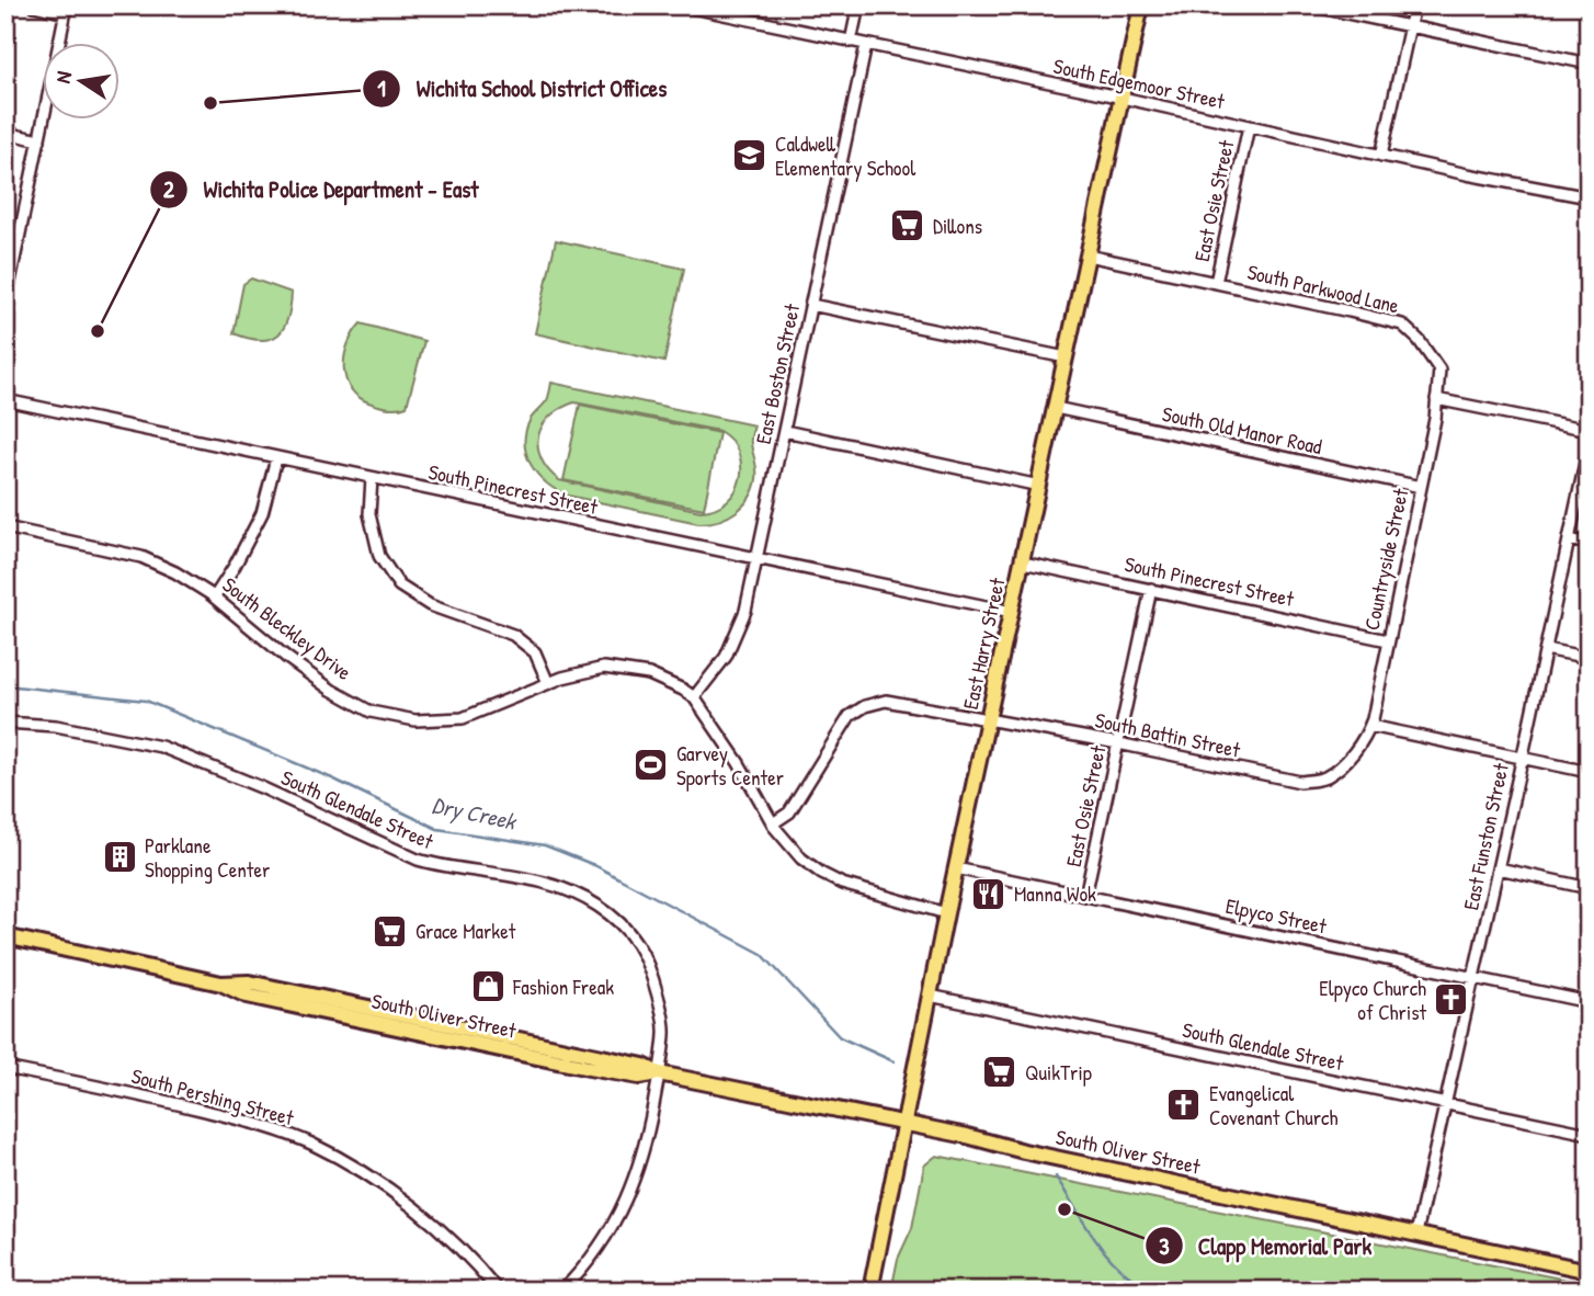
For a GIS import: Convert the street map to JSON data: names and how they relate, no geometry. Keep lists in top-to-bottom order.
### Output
{
  "streets": {
    "main road": ["East Harry Street", "South Oliver Street"],
    "street": [
      "South Edgemoor Street",
      "East Osie Street",
      "South Parkwood Lane",
      "East Boston Street",
      "South Old Manor Road",
      "South Pinecrest Street",
      "Countryside Street",
      "South Bleckley Drive",
      "South Battin Street",
      "South Glendale Street",
      "East Funston Street",
      "Elpyco Street",
      "South Pershing Street"
    ]
  },
  "crossings": [
    ["South Edgemoor Street", "East Osie Street"],
    ["South Edgemoor Street", "East Boston Street"],
    ["South Edgemoor Street", "East Harry Street"],
    ["East Osie Street", "South Parkwood Lane"],
    ["East Osie Street", "South Pinecrest Street"],
    ["East Osie Street", "South Battin Street"],
    ["East Osie Street", "Elpyco Street"],
    ["South Parkwood Lane", "Countryside Street"],
    ["South Parkwood Lane", "East Harry Street"],
    ["East Boston Street", "South Pinecrest Street"],
    ["East Boston Street", "South Bleckley Drive"],
    ["South Old Manor Road", "Countryside Street"],
    ["South Old Manor Road", "East Harry Street"],
    ["South Pinecrest Street", "Countryside Street"],
    ["South Pinecrest Street", "East Harry Street"],
    ["Countryside Street", "South Battin Street"],
    ["South Bleckley Drive", "East Harry Street"],
    ["South Bleckley Drive", "South Battin Street"],
    ["East Harry Street", "South Battin Street"],
    ["East Harry Street", "South Glendale Street"],
    ["East Harry Street", "Elpyco Street"],
    ["East Harry Street", "South Oliver Street"],
    ["South Glendale Street", "East Funston Street"],
    ["South Glendale Street", "South Oliver Street"],
    ["East Funston Street", "Elpyco Street"],
    ["East Funston Street", "South Oliver Street"]
  ],
  "water": ["Dry Creek"],
  "places": {
    "other": ["Wichita School District Offices", "Wichita Police Department - East", "Clapp Memorial Park"],
    "school or university": ["Caldwell Elementary School"],
    "supermarket": ["Dillons", "Grace Market", "QuikTrip"],
    "sports": ["Garvey Sports Center"],
    "building": ["Parklane Shopping Center"],
    "restaurant": ["Manna Wok"],
    "shop": ["Fashion Freak"],
    "church": ["Elpyco Church of Christ", "Evangelical Covenant Church"]
  },
  "north": "left"
}
